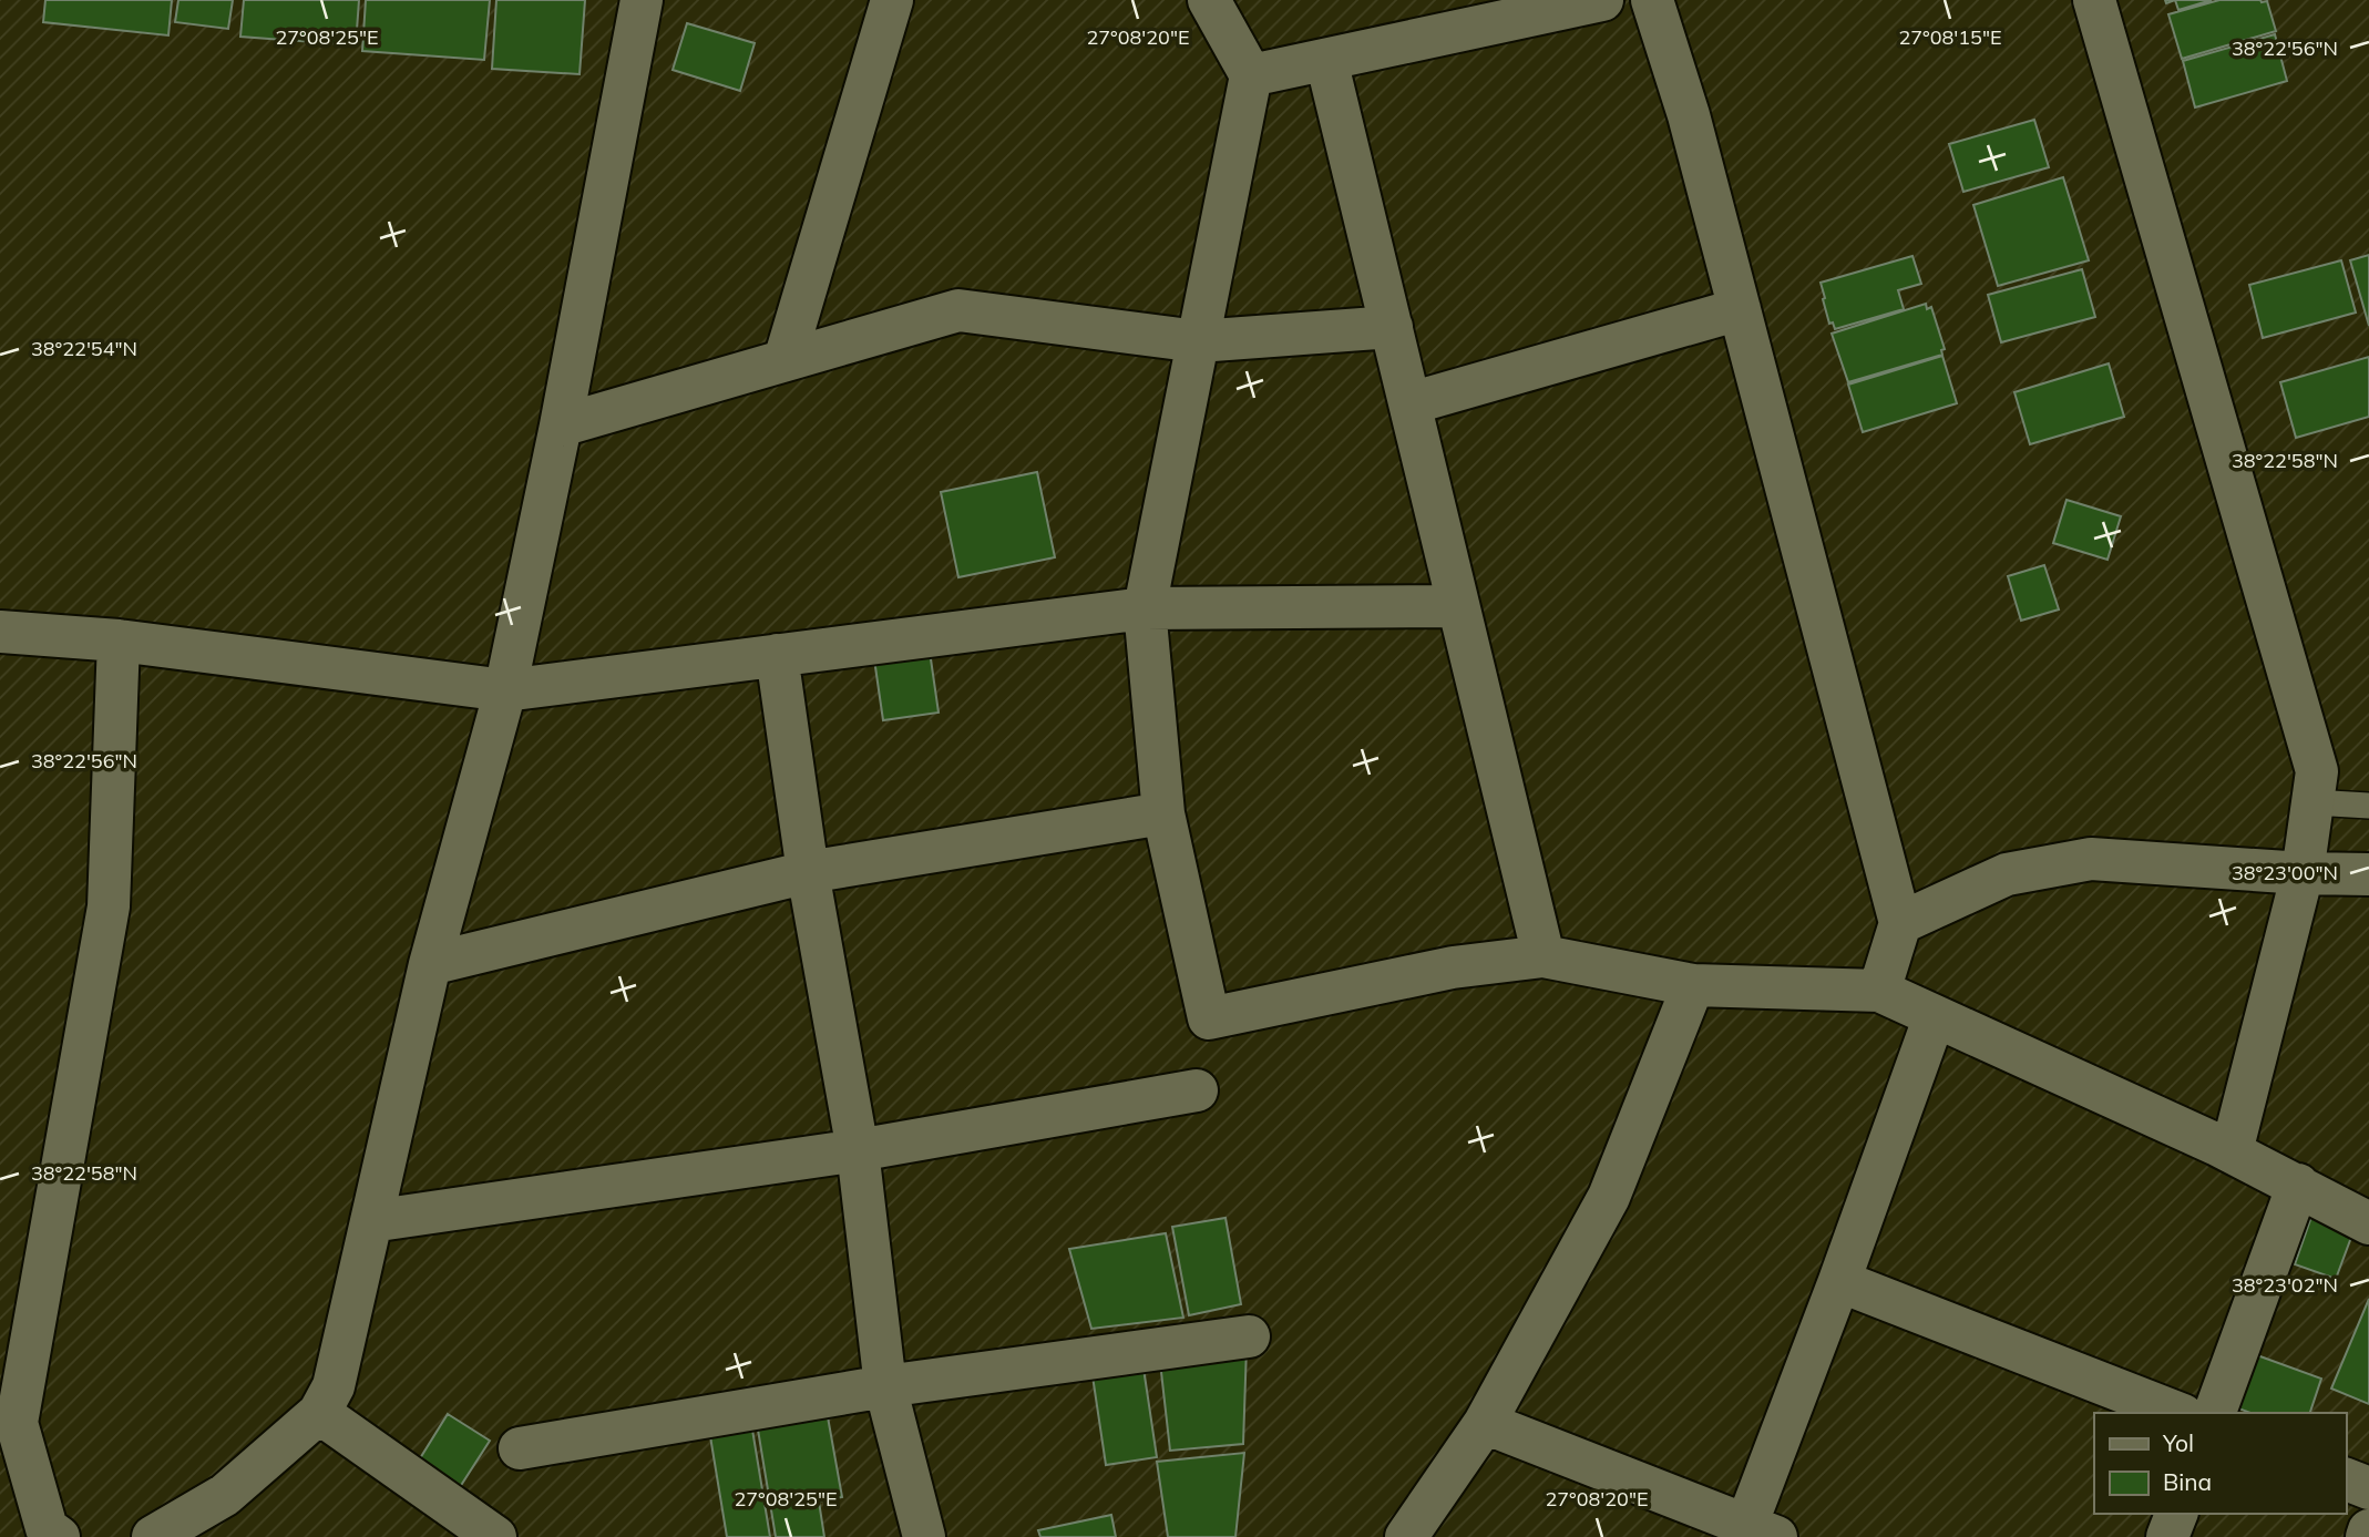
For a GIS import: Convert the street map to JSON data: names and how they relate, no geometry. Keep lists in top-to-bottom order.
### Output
{
  "legend": ["Yol", "Bina"],
  "coordinates": [
    "27°08'25\"E",
    "27°08'20\"E",
    "27°08'15\"E",
    "38°22'56\"N",
    "38°22'54\"N",
    "38°22'58\"N",
    "38°23'00\"N",
    "38°23'02\"N"
  ]
}
